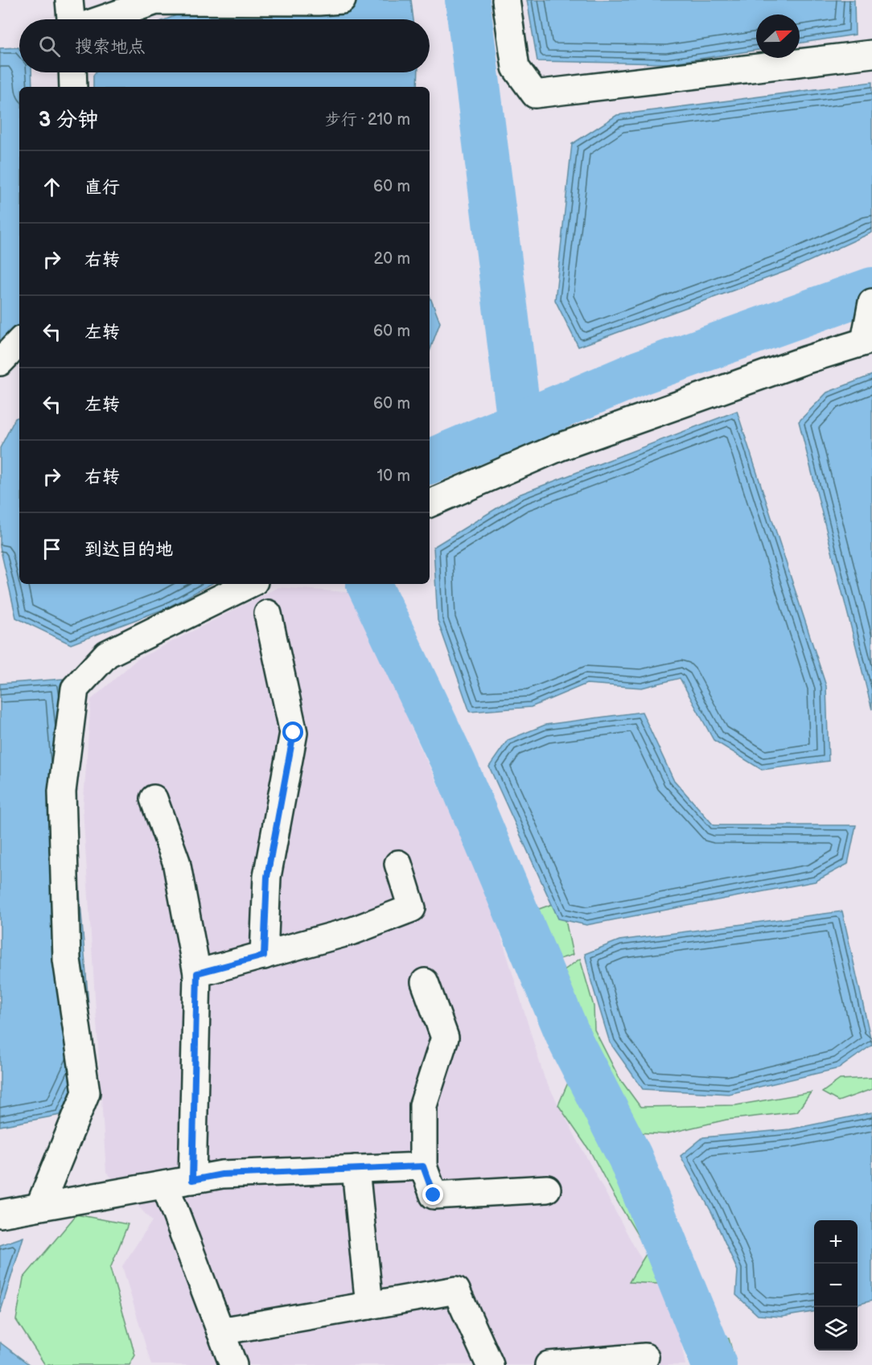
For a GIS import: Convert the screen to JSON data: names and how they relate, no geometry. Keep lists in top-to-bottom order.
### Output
{
  "north": "right",
  "page": {
    "search": "搜索地点",
    "heading": ["3 分钟", "步行 · 210 m"],
    "list": [
      ["直行", "60 m"],
      ["右转", "20 m"],
      ["左转", "60 m"],
      ["左转", "60 m"],
      ["右转", "10 m"],
      "到达目的地"
    ],
    "map_buttons": ["+", "−"]
  }
}
